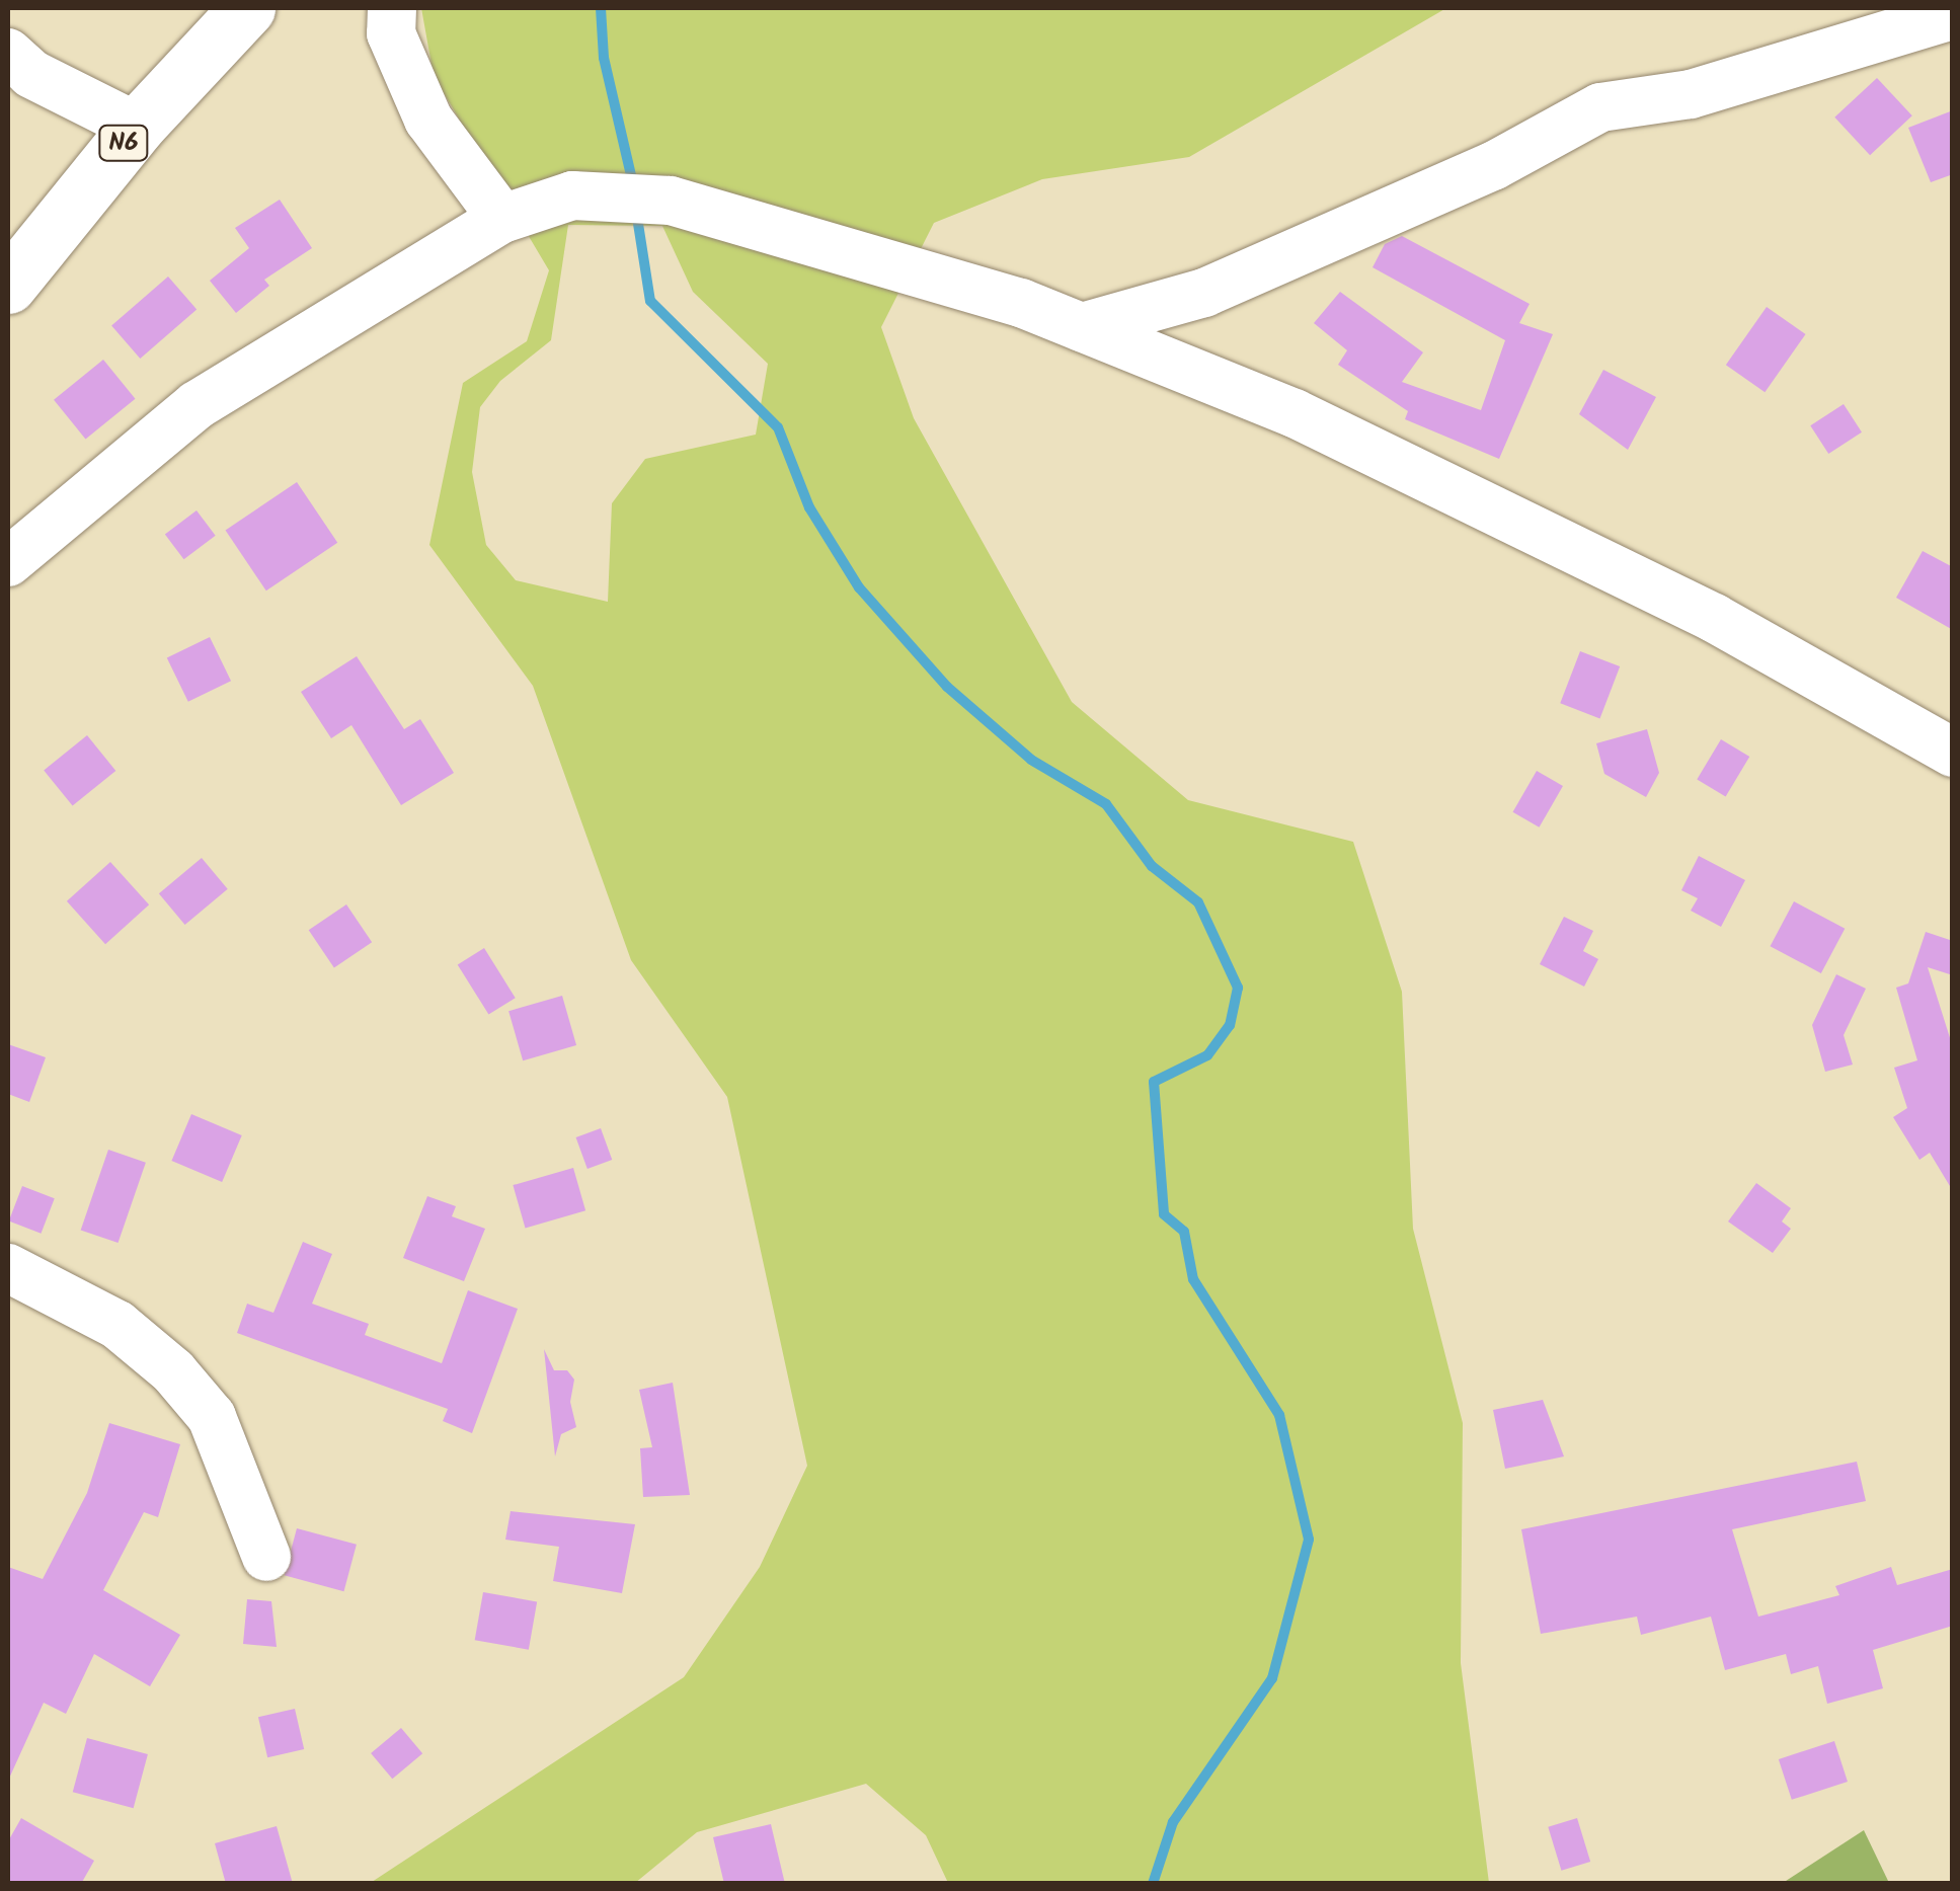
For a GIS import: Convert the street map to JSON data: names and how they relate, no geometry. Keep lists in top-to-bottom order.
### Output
{
  "streets": {
    "highway": ["N6"]
  }
}
